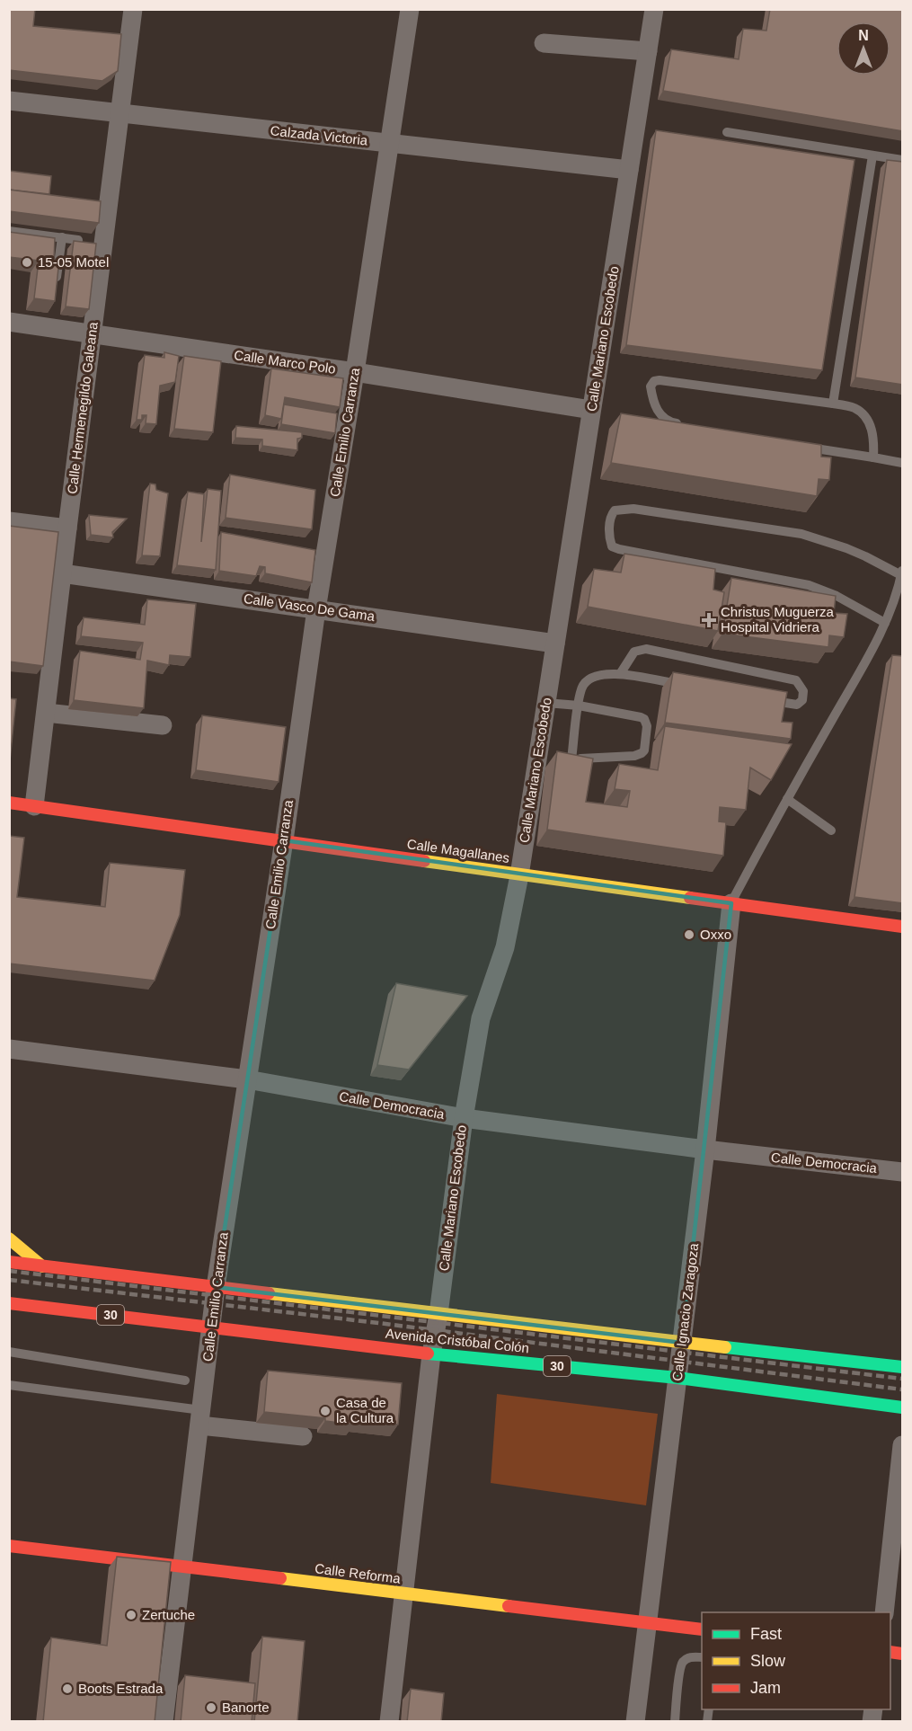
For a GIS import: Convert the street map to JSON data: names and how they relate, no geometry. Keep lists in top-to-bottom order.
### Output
{
  "streets": {
    "main road": [
      "Calle Magallanes",
      "30",
      "Avenida Cristóbal Colón",
      "Calle Reforma"
    ],
    "street": [
      "Calzada Victoria",
      "Calle Mariano Escobedo",
      "Calle Marco Polo",
      "Calle Hermenegildo Galeana",
      "Calle Emilio Carranza",
      "Calle Vasco De Gama",
      "Calle Democracia",
      "Calle Ignacio Zaragoza"
    ]
  },
  "crossings": [
    ["Calzada Victoria", "Calle Mariano Escobedo"],
    ["Calzada Victoria", "Calle Hermenegildo Galeana"],
    ["Calzada Victoria", "Calle Emilio Carranza"],
    ["Calle Mariano Escobedo", "Calle Marco Polo"],
    ["Calle Mariano Escobedo", "Calle Vasco De Gama"],
    ["Calle Mariano Escobedo", "Calle Magallanes"],
    ["Calle Mariano Escobedo", "Calle Democracia"],
    ["Calle Mariano Escobedo", "Avenida Cristóbal Colón"],
    ["Calle Mariano Escobedo", "Calle Reforma"],
    ["Calle Marco Polo", "Calle Hermenegildo Galeana"],
    ["Calle Marco Polo", "Calle Emilio Carranza"],
    ["Calle Hermenegildo Galeana", "Calle Vasco De Gama"],
    ["Calle Hermenegildo Galeana", "Calle Magallanes"],
    ["Calle Emilio Carranza", "Calle Vasco De Gama"],
    ["Calle Emilio Carranza", "Calle Magallanes"],
    ["Calle Emilio Carranza", "Calle Democracia"],
    ["Calle Emilio Carranza", "Avenida Cristóbal Colón"],
    ["Calle Emilio Carranza", "Calle Reforma"],
    ["Calle Magallanes", "Calle Ignacio Zaragoza"],
    ["Calle Democracia", "Calle Ignacio Zaragoza"],
    ["Calle Ignacio Zaragoza", "Avenida Cristóbal Colón"],
    ["Calle Ignacio Zaragoza", "Calle Reforma"]
  ],
  "places": {
    "other": [
      "15-05 Motel",
      "Oxxo",
      "Casa de la Cultura",
      "Zertuche",
      "Boots Estrada",
      "Banorte"
    ],
    "health": ["Christus Muguerza Hospital Vidriera"]
  },
  "legend": ["Fast", "Slow", "Jam"],
  "north": "top"
}
